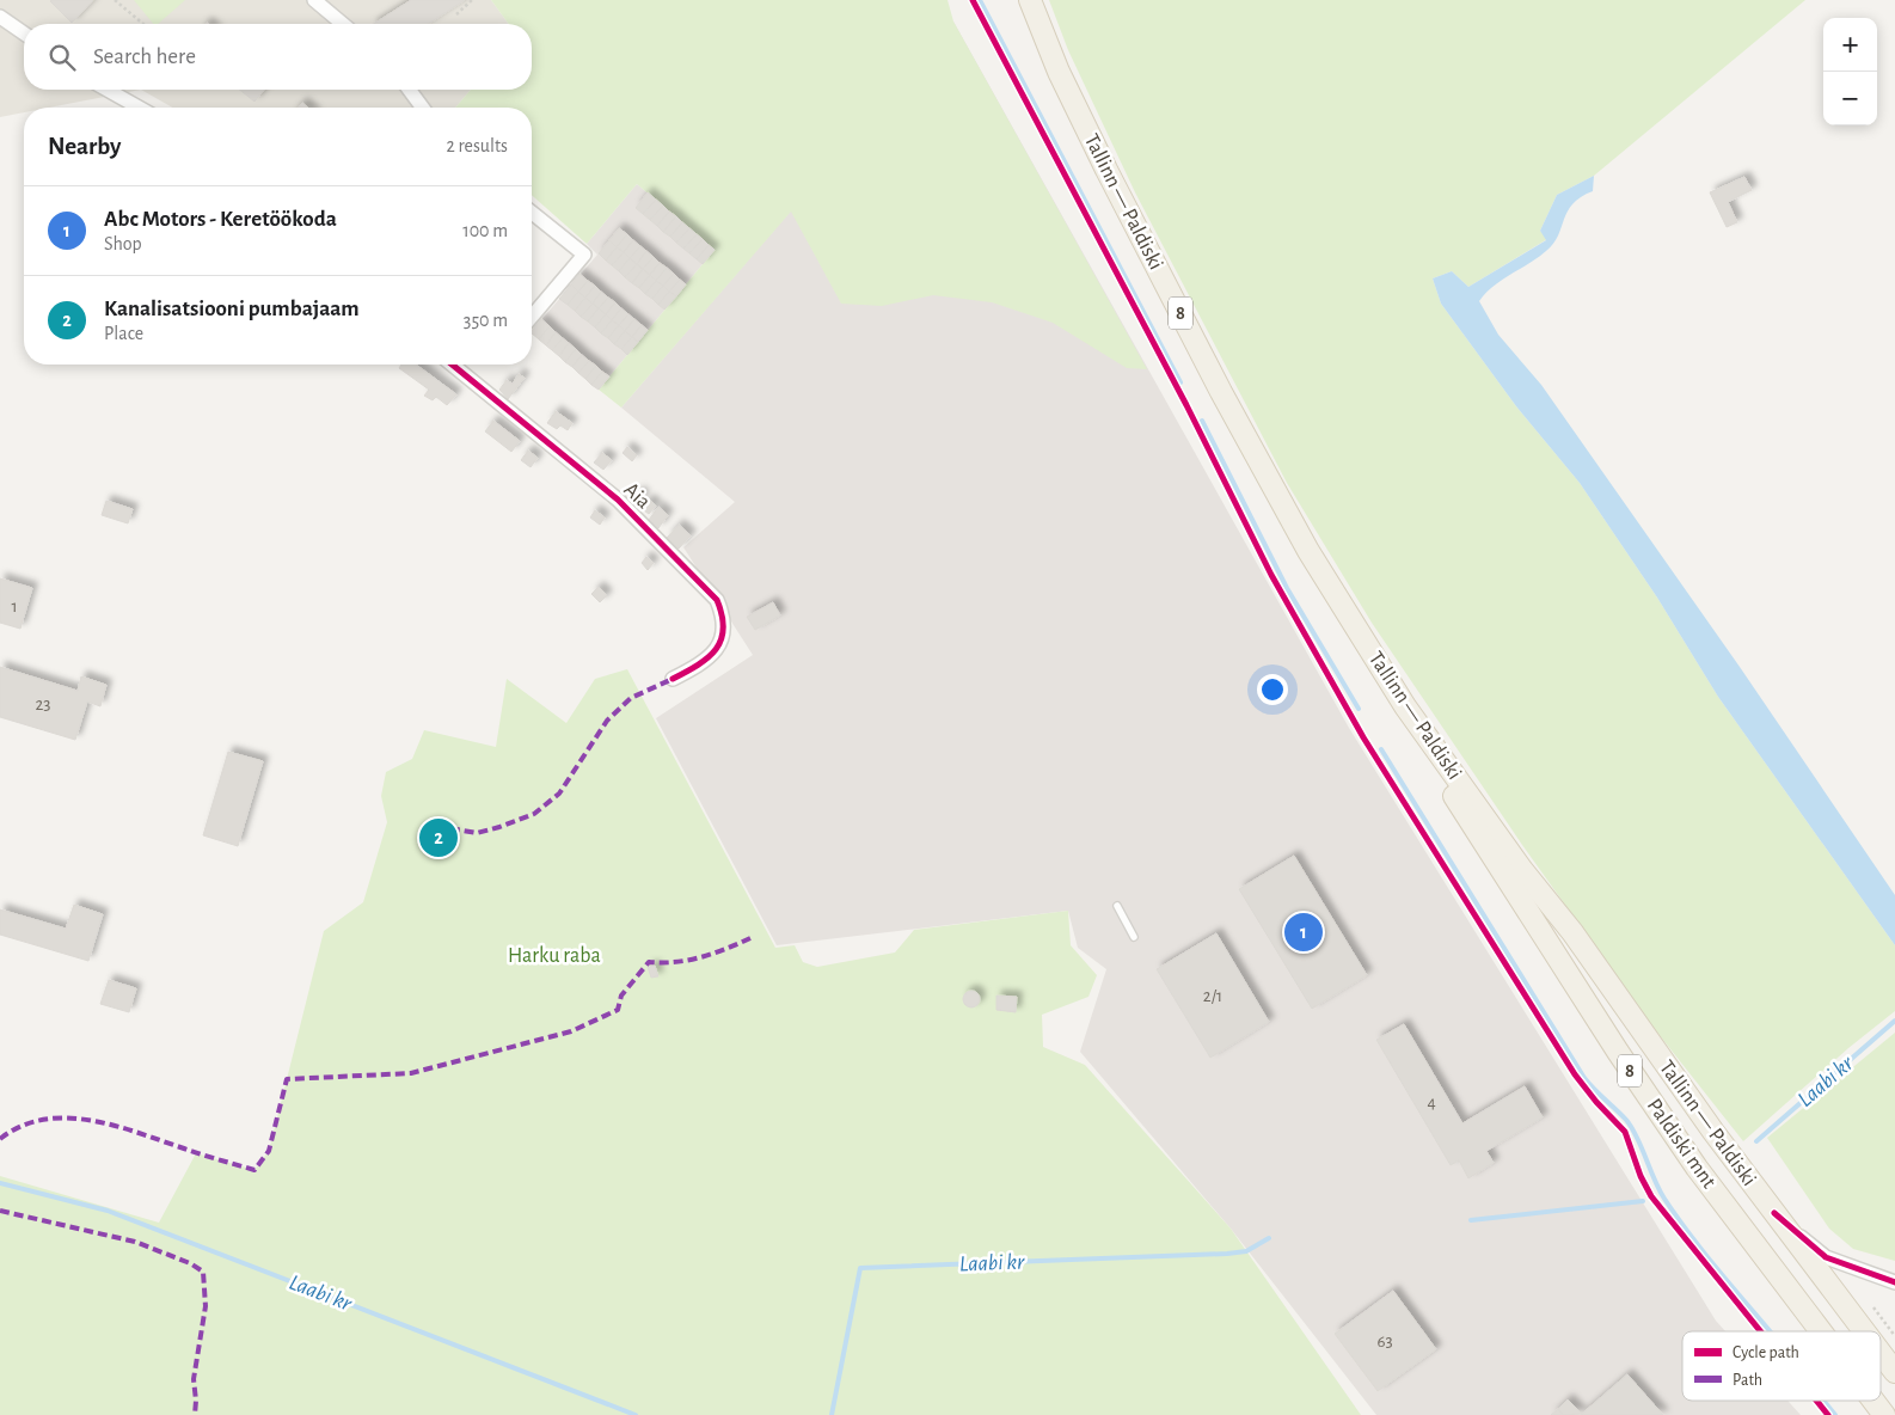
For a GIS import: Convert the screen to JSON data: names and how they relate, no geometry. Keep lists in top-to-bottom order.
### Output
{
  "streets": {
    "main road": ["Tallinn — Paldiski", "8", "Paldiski mnt"],
    "street": ["Aia"]
  },
  "crossings": [
    ["Tallinn — Paldiski", "Paldiski mnt"]
  ],
  "water": ["Laabi kr"],
  "parks": ["Harku raba"],
  "house_numbers": [
    "1",
    "23",
    "2/1",
    "4",
    "63"
  ],
  "legend": ["Cycle path", "Path"],
  "page": {
    "map_buttons": ["+", "−"],
    "search": "Search here",
    "heading": ["Nearby", "2 results"],
    "list": [
      {
        "mark": "1",
        "name": "Abc Motors - Keretöökoda",
        "note": "Shop",
        "value": "100 m"
      },
      {
        "mark": "2",
        "name": "Kanalisatsiooni pumbajaam",
        "note": "Place",
        "value": "350 m"
      }
    ],
    "pins": ["2", "1"]
  }
}
